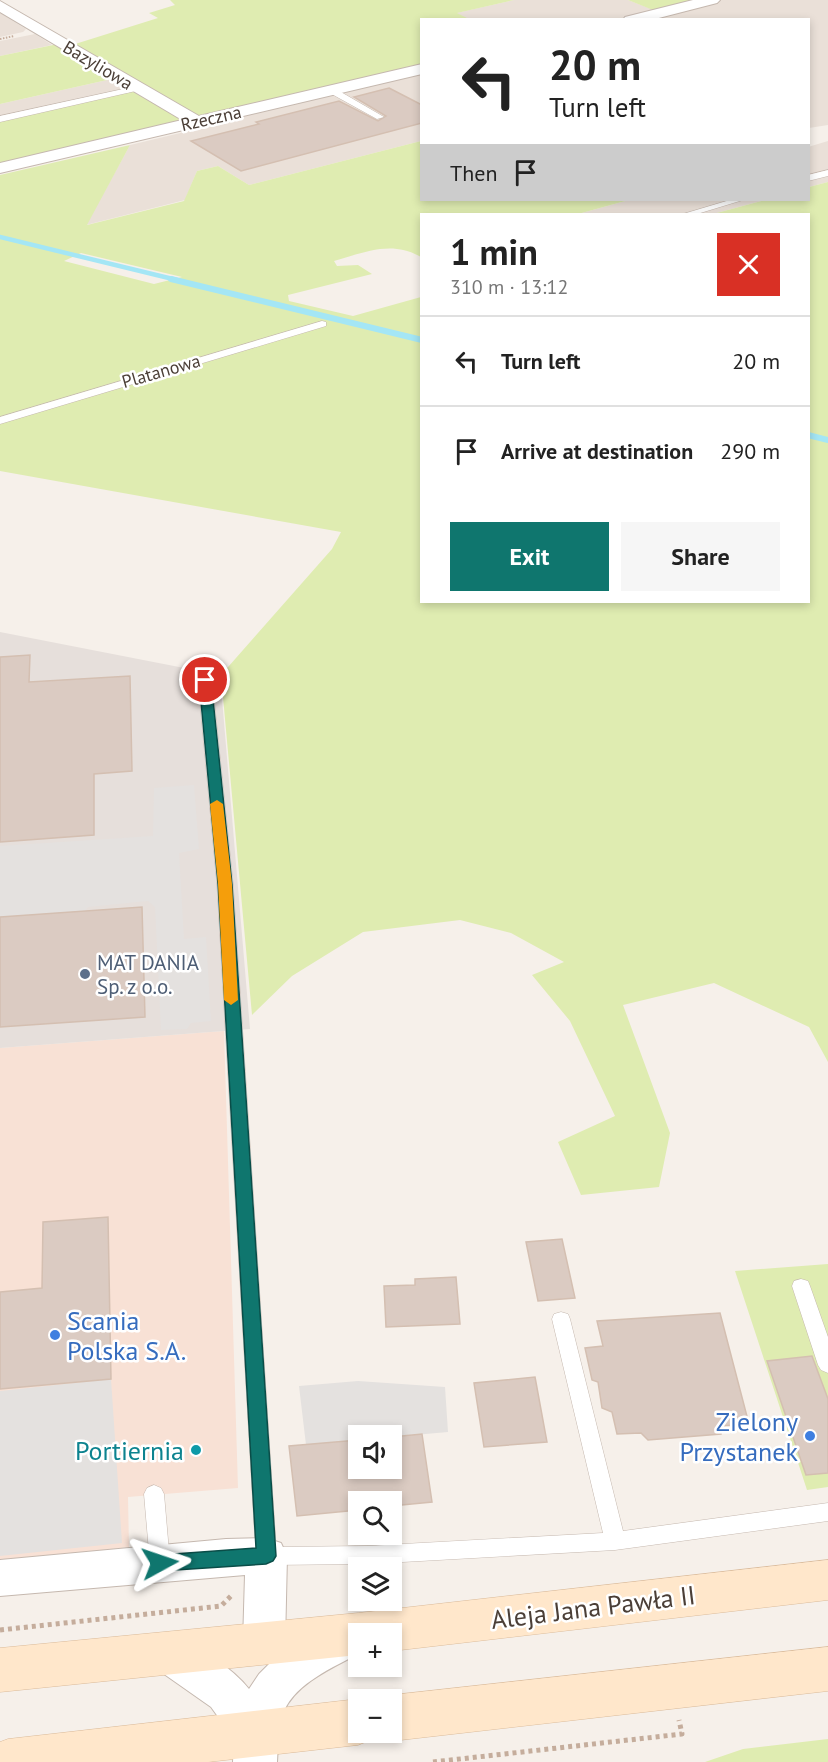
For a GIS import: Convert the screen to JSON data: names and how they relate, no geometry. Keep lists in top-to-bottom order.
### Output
{
  "streets": {
    "main road": ["Aleja Jana Pawła II"],
    "street": ["Bazyliowa", "Rzeczna"],
    "lane": ["Platanowa"]
  },
  "crossings": [
    ["Bazyliowa", "Rzeczna"]
  ],
  "places": [
    "MAT DANIA Sp. z o.o.",
    "Scania Polska S.A.",
    "Zielony Przystanek",
    "Portiernia"
  ],
  "page": {
    "turn": ["20 m", "Turn left"],
    "then": "Then",
    "heading": ["1 min", "310 m · 13:12"],
    "list": [
      {
        "name": "Turn left",
        "value": "20 m"
      },
      {
        "name": "Arrive at destination",
        "value": "290 m"
      }
    ],
    "buttons": ["Exit", "Share"],
    "map_buttons": ["+", "−"]
  }
}
